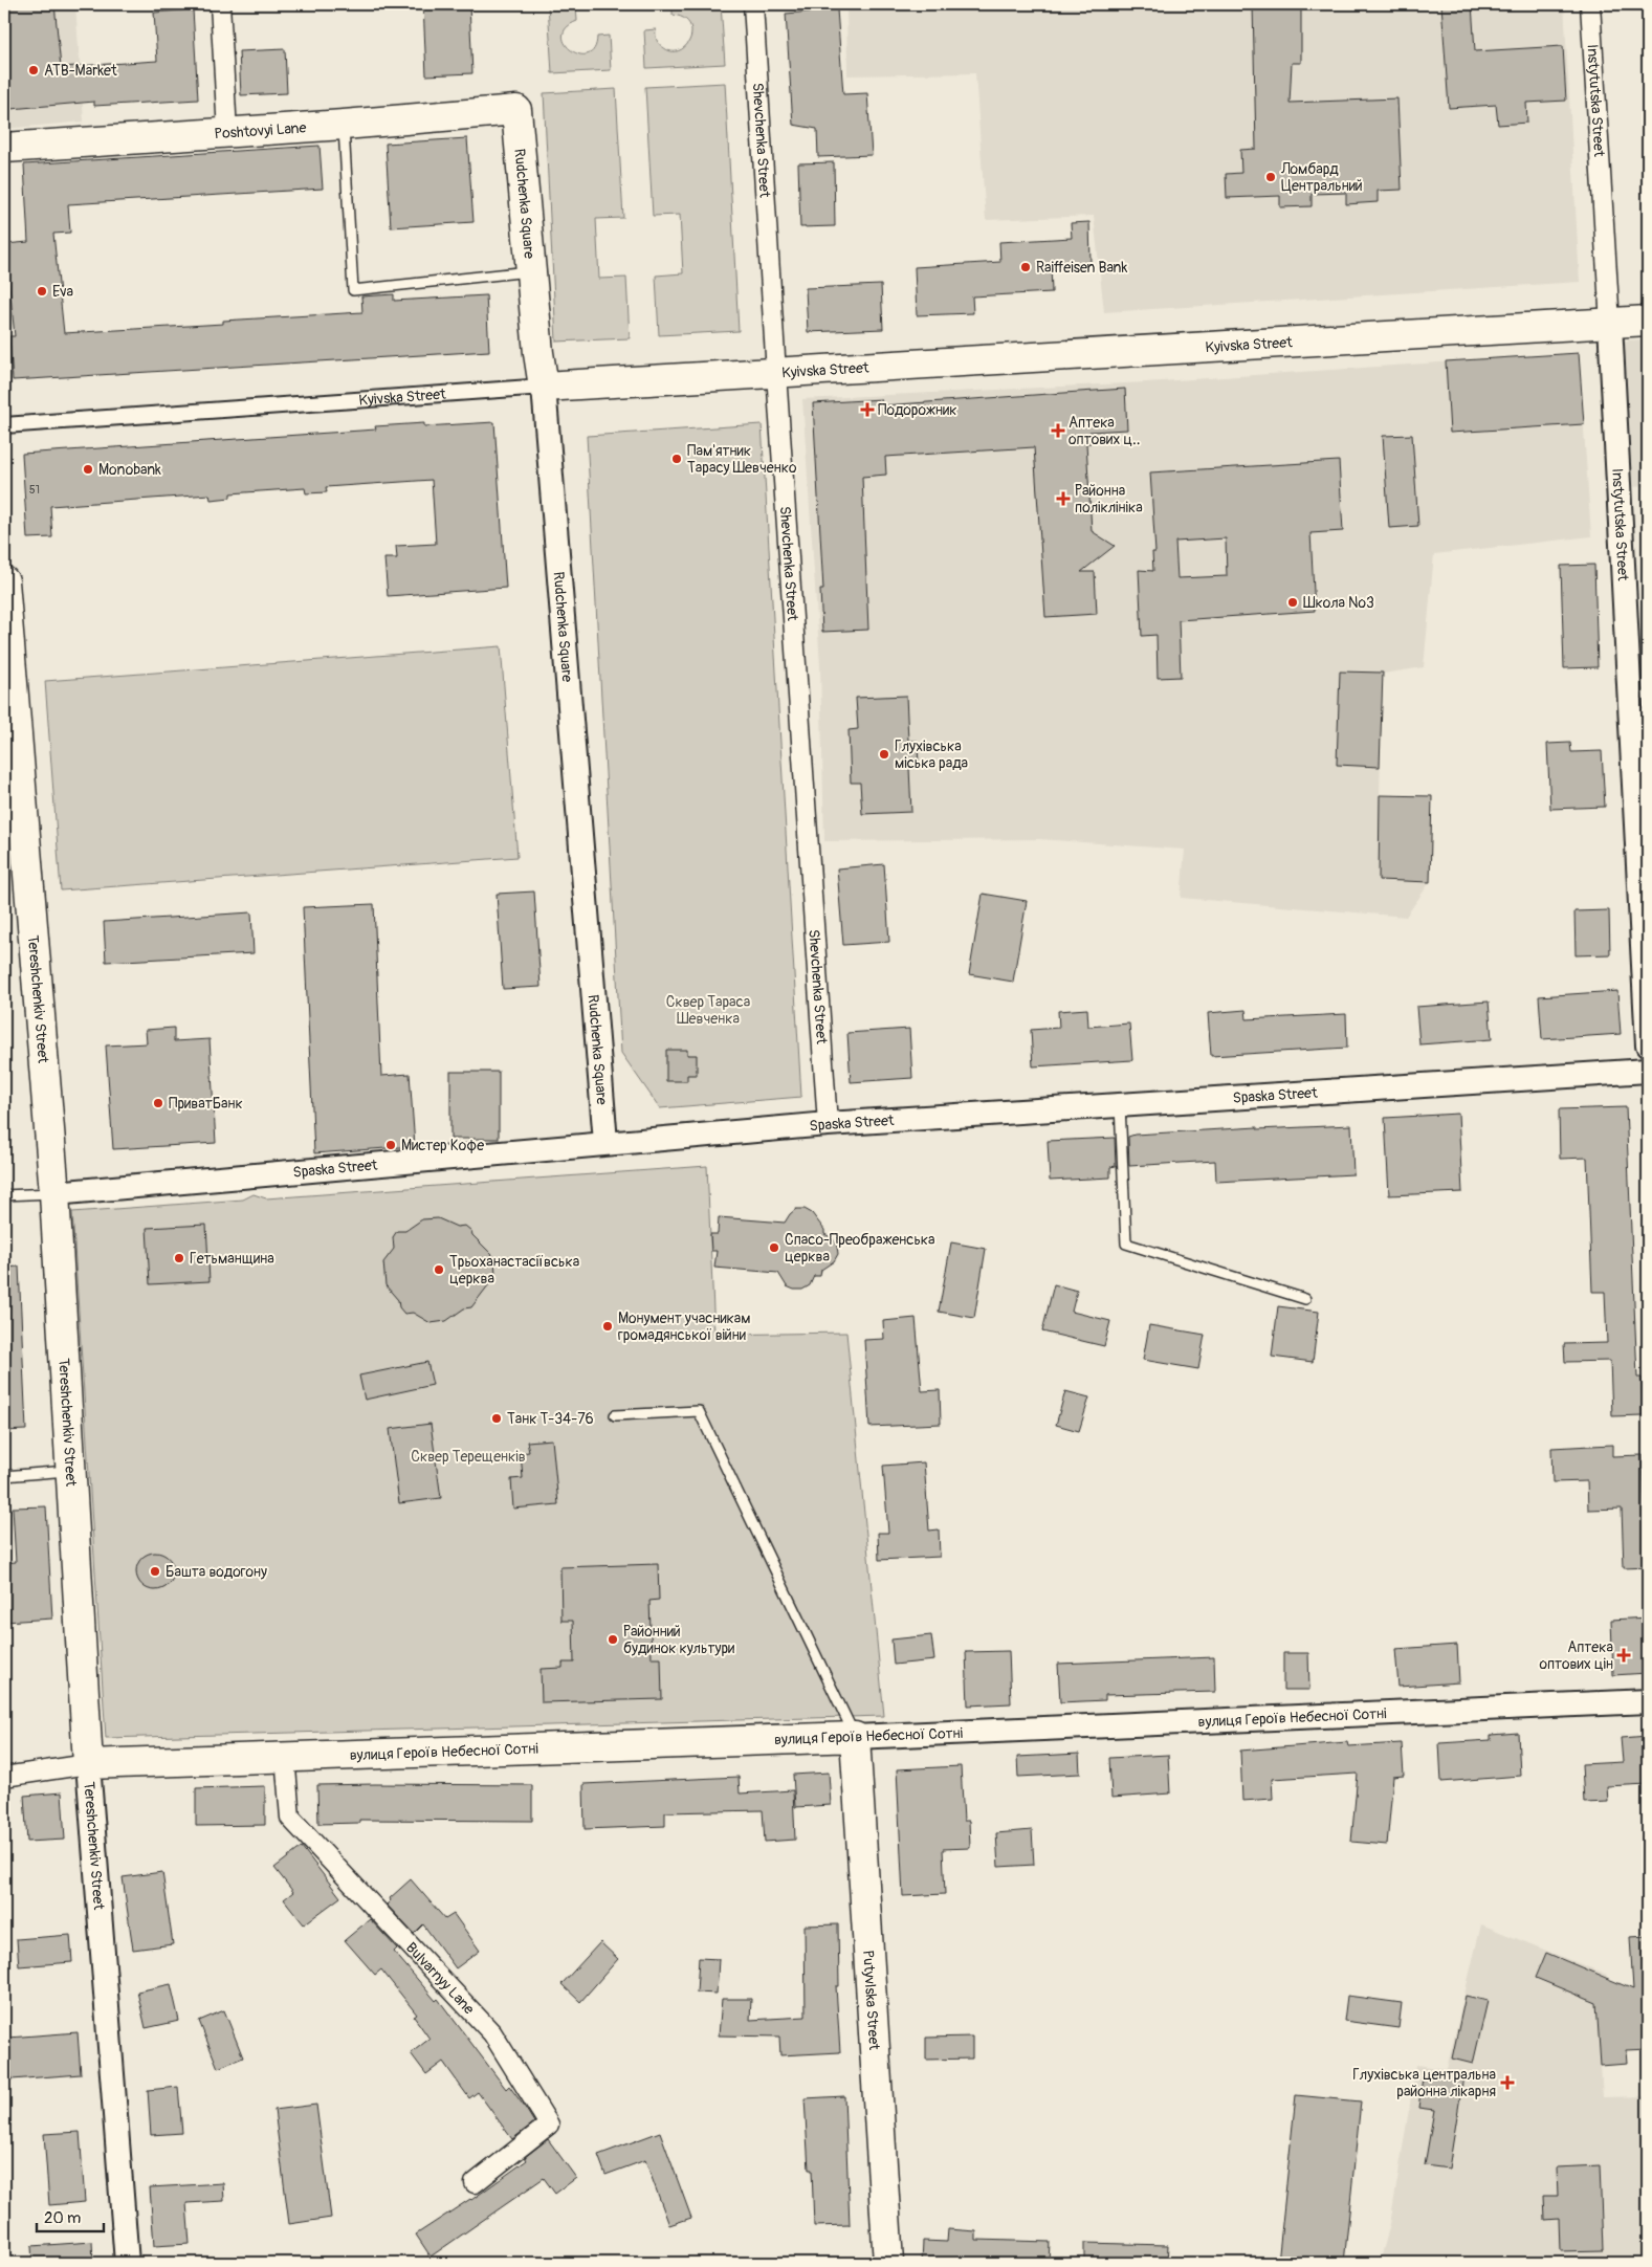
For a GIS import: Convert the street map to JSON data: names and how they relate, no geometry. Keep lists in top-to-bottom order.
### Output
{
  "streets": {
    "main road": [
      "Poshtovyi Lane",
      "Rudchenka Square",
      "Kyivska Street",
      "Tereshchenkiv Street",
      "вулиця Героїв Небесної Сотні",
      "Putyvlska Street"
    ],
    "street": [
      "Instytutska Street",
      "Shevchenka Street",
      "Spaska Street",
      "Bulvarnyy Lane"
    ]
  },
  "crossings": [
    ["Instytutska Street", "Kyivska Street"],
    ["Poshtovyi Lane", "Rudchenka Square"],
    ["Shevchenka Street", "Kyivska Street"],
    ["Shevchenka Street", "Spaska Street"],
    ["Rudchenka Square", "Kyivska Street"],
    ["Rudchenka Square", "Spaska Street"],
    ["Tereshchenkiv Street", "Spaska Street"],
    ["Tereshchenkiv Street", "вулиця Героїв Небесної Сотні"],
    ["вулиця Героїв Небесної Сотні", "Bulvarnyy Lane"],
    ["вулиця Героїв Небесної Сотні", "Putyvlska Street"]
  ],
  "parks": ["Сквер Тараса Шевченка", "Сквер Терещенків"],
  "places": {
    "other": [
      "ATB-Market",
      "Ломбард Центральний",
      "Raiffeisen Bank",
      "Eva",
      "Пам'ятник Тарасу Шевченко",
      "Monobank",
      "Школа №3",
      "Глухівська міська рада",
      "ПриватБанк",
      "Мистер Кофе",
      "Спасо-Преображенська церква",
      "Гетьманщина",
      "Трьоханастасіївська церква",
      "Монумент учасникам громадянської війни",
      "Танк Т-34-76",
      "Башта водогону",
      "Районний будинок культури"
    ],
    "health": [
      "Подорожник",
      "Аптека оптових ц‥",
      "Районна поліклініка",
      "Аптека оптових цін",
      "Глухівська центральна районна лікарня"
    ]
  },
  "house_numbers": ["51"],
  "scale_bar": "20 m"
}
